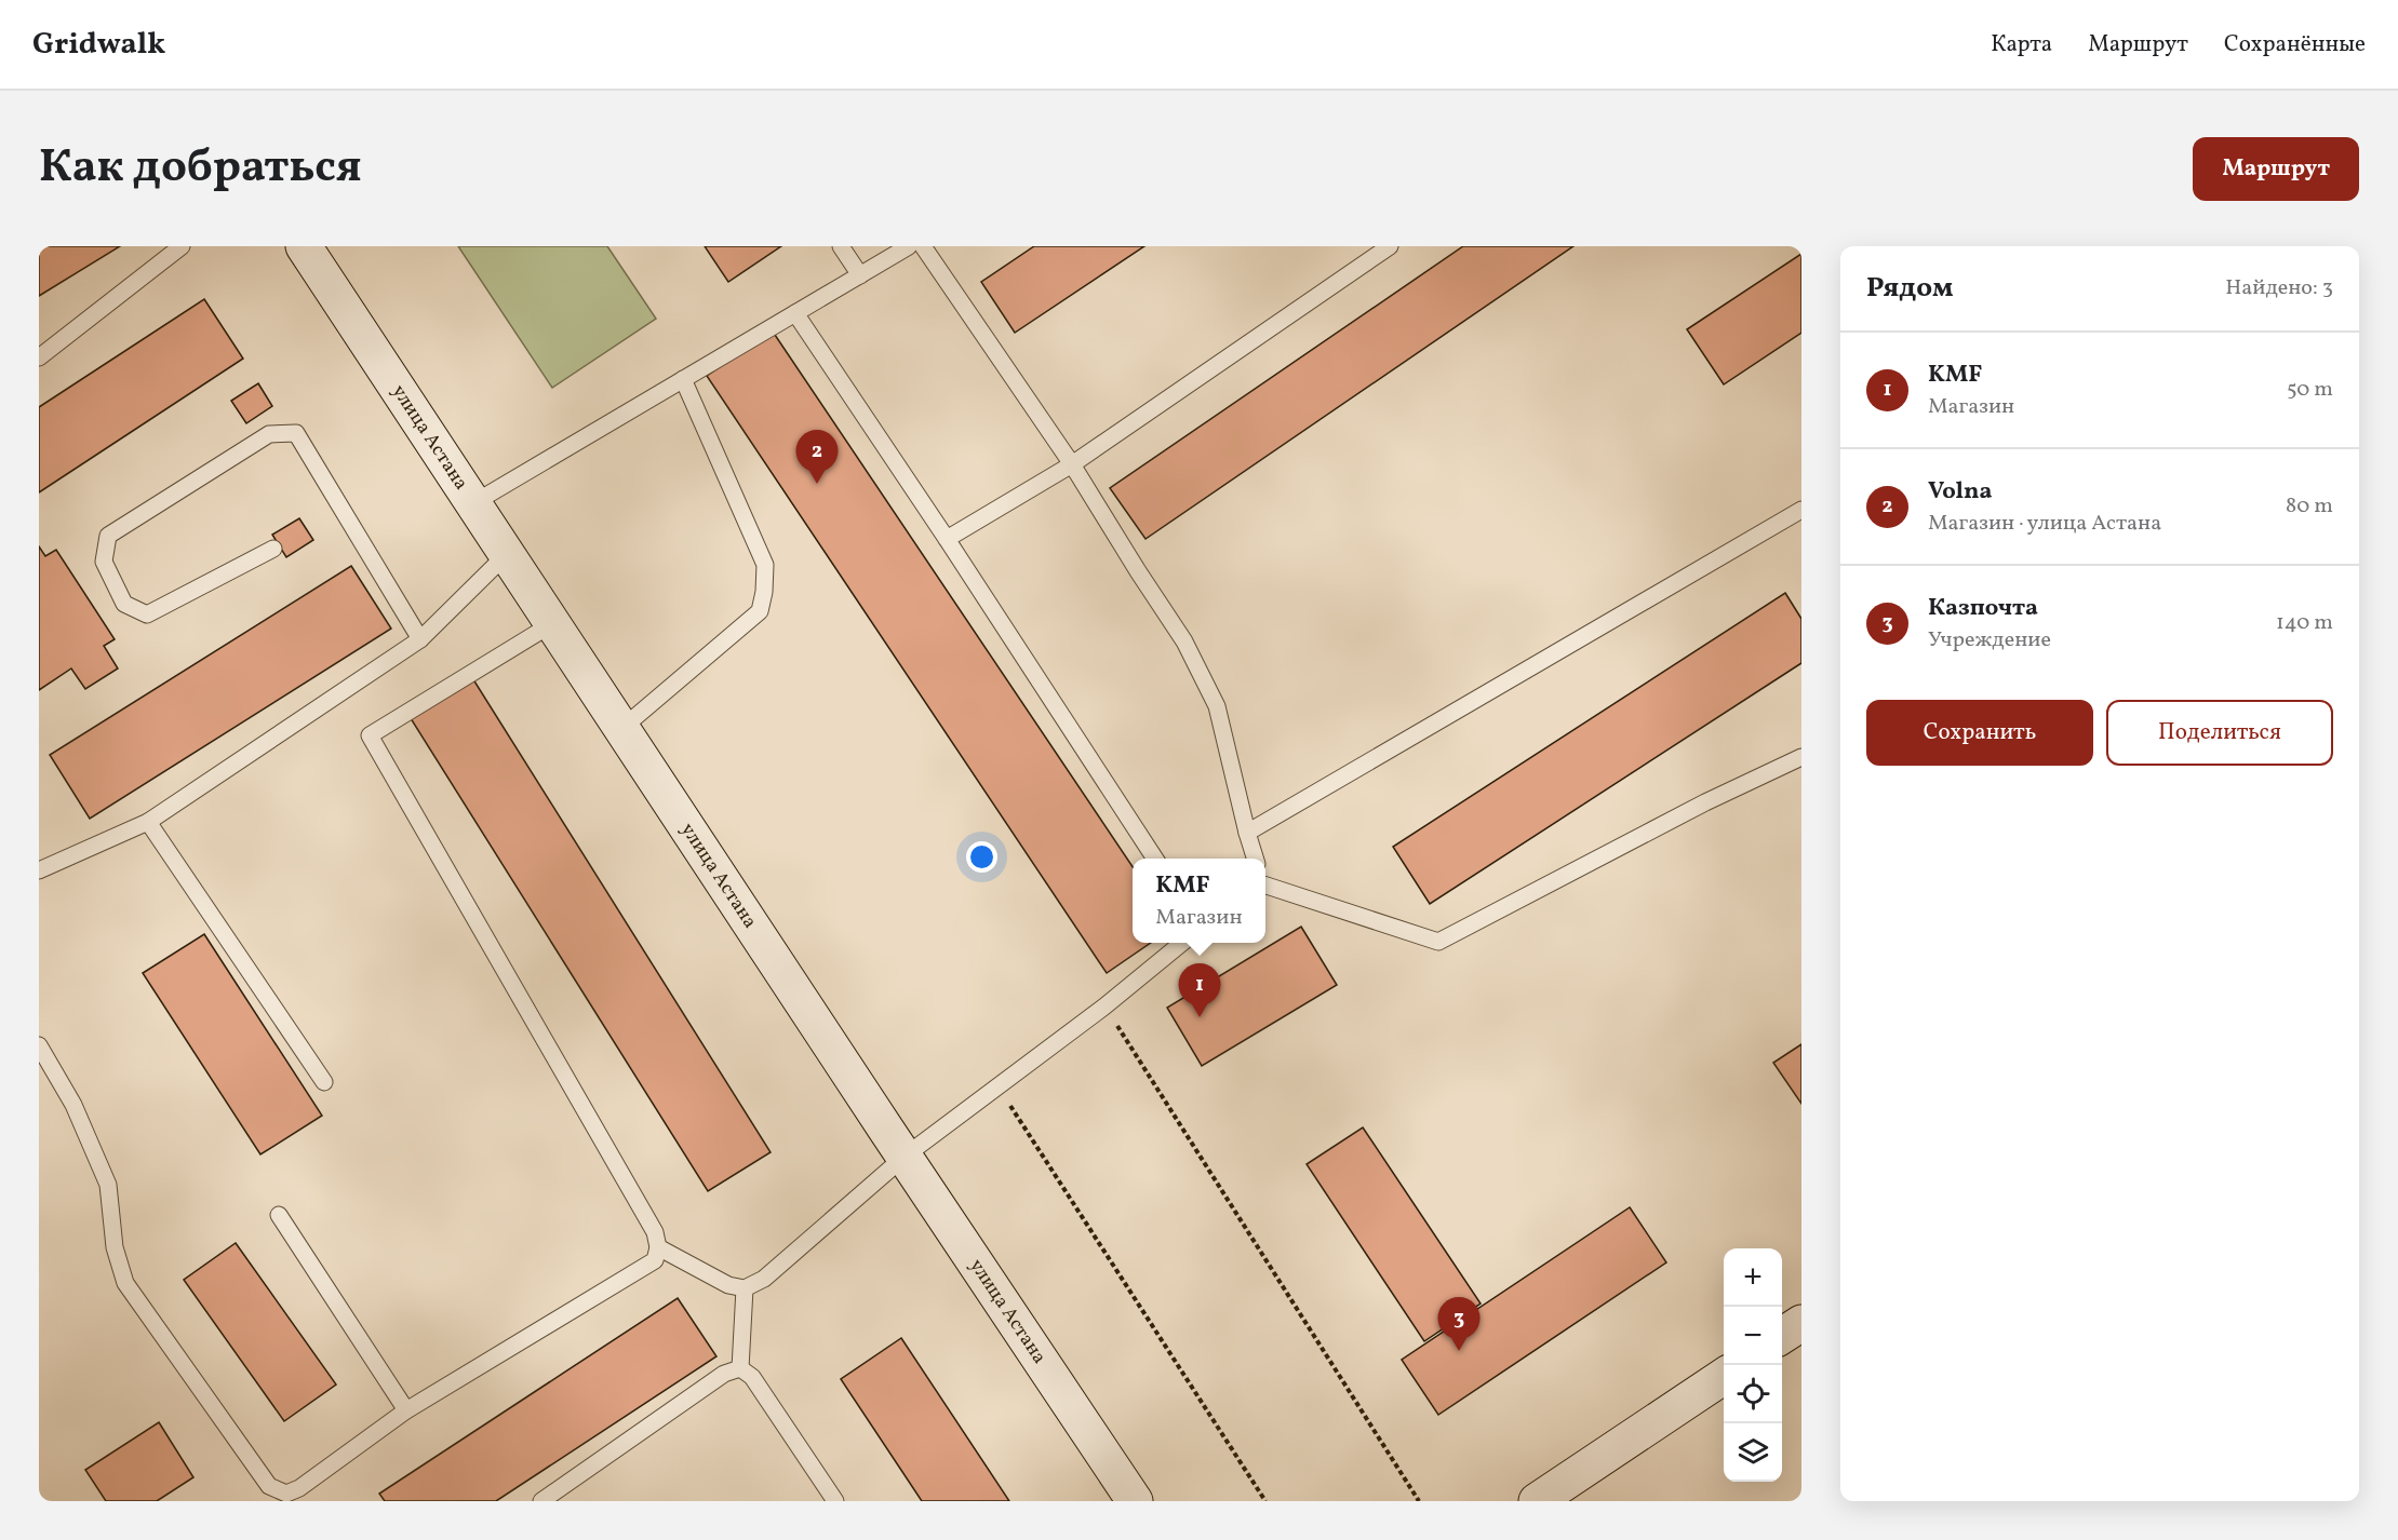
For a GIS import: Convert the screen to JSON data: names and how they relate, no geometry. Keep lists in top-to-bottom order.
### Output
{
  "streets": {
    "street": ["улица Астана"]
  },
  "page": {
    "header": "Gridwalk",
    "nav": ["Карта", "Маршрут", "Сохранённые"],
    "title": "Как добраться",
    "buttons": [
      "Маршрут",
      ["Сохранить", "Поделиться"]
    ],
    "heading": ["Рядом", "Найдено: 3"],
    "list": [
      {
        "mark": "1",
        "name": "KMF",
        "note": "Магазин",
        "value": "50 m"
      },
      {
        "mark": "2",
        "name": "Volna",
        "note": "Магазин · улица Астана",
        "value": "80 m"
      },
      {
        "mark": "3",
        "name": "Казпочта",
        "note": "Учреждение",
        "value": "140 m"
      }
    ],
    "pins": ["2", "1", "3"],
    "popup": ["KMF", "Магазин"],
    "map_buttons": ["+", "−"]
  }
}
